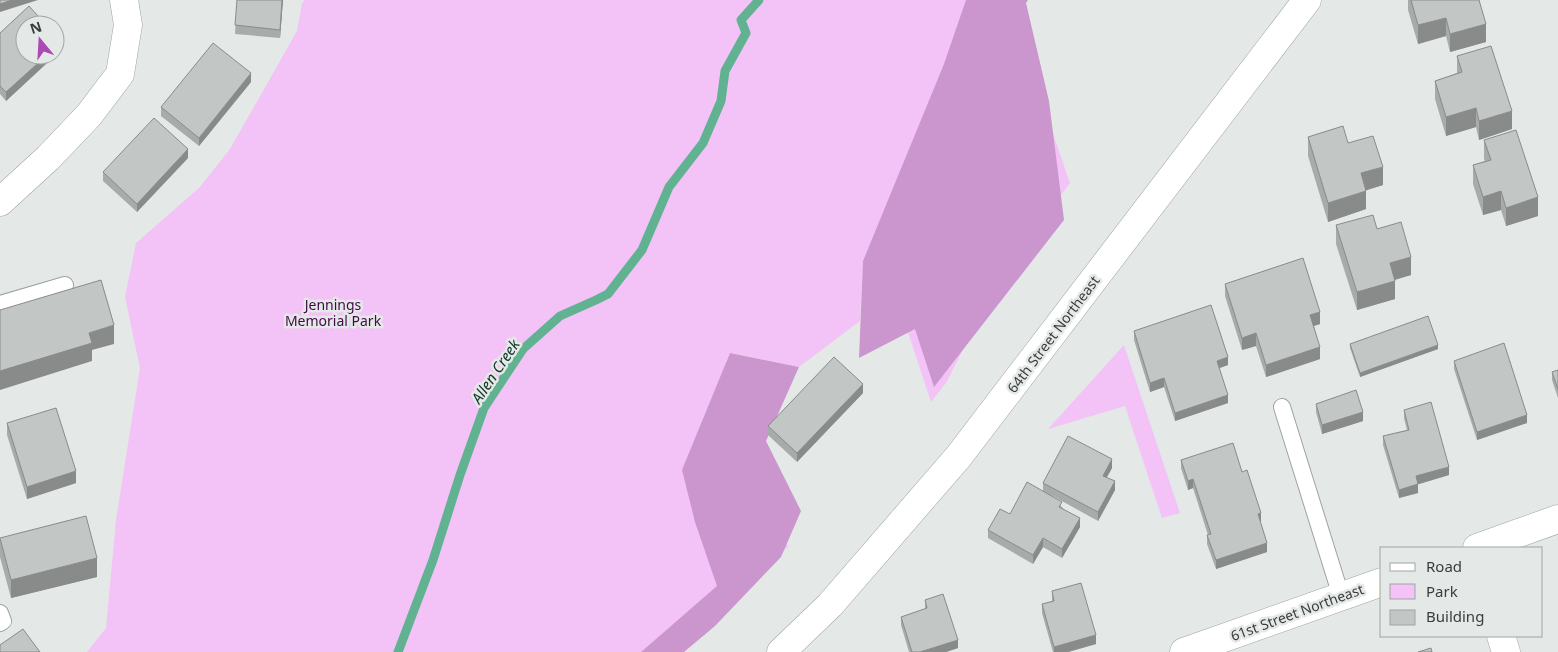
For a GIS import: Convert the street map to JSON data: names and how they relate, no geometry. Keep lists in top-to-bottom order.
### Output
{
  "streets": {
    "main road": ["64th Street Northeast", "61st Street Northeast"]
  },
  "water": ["Allen Creek"],
  "parks": ["Jennings Memorial Park"],
  "legend": ["Road", "Park", "Building"],
  "north": "top"
}
